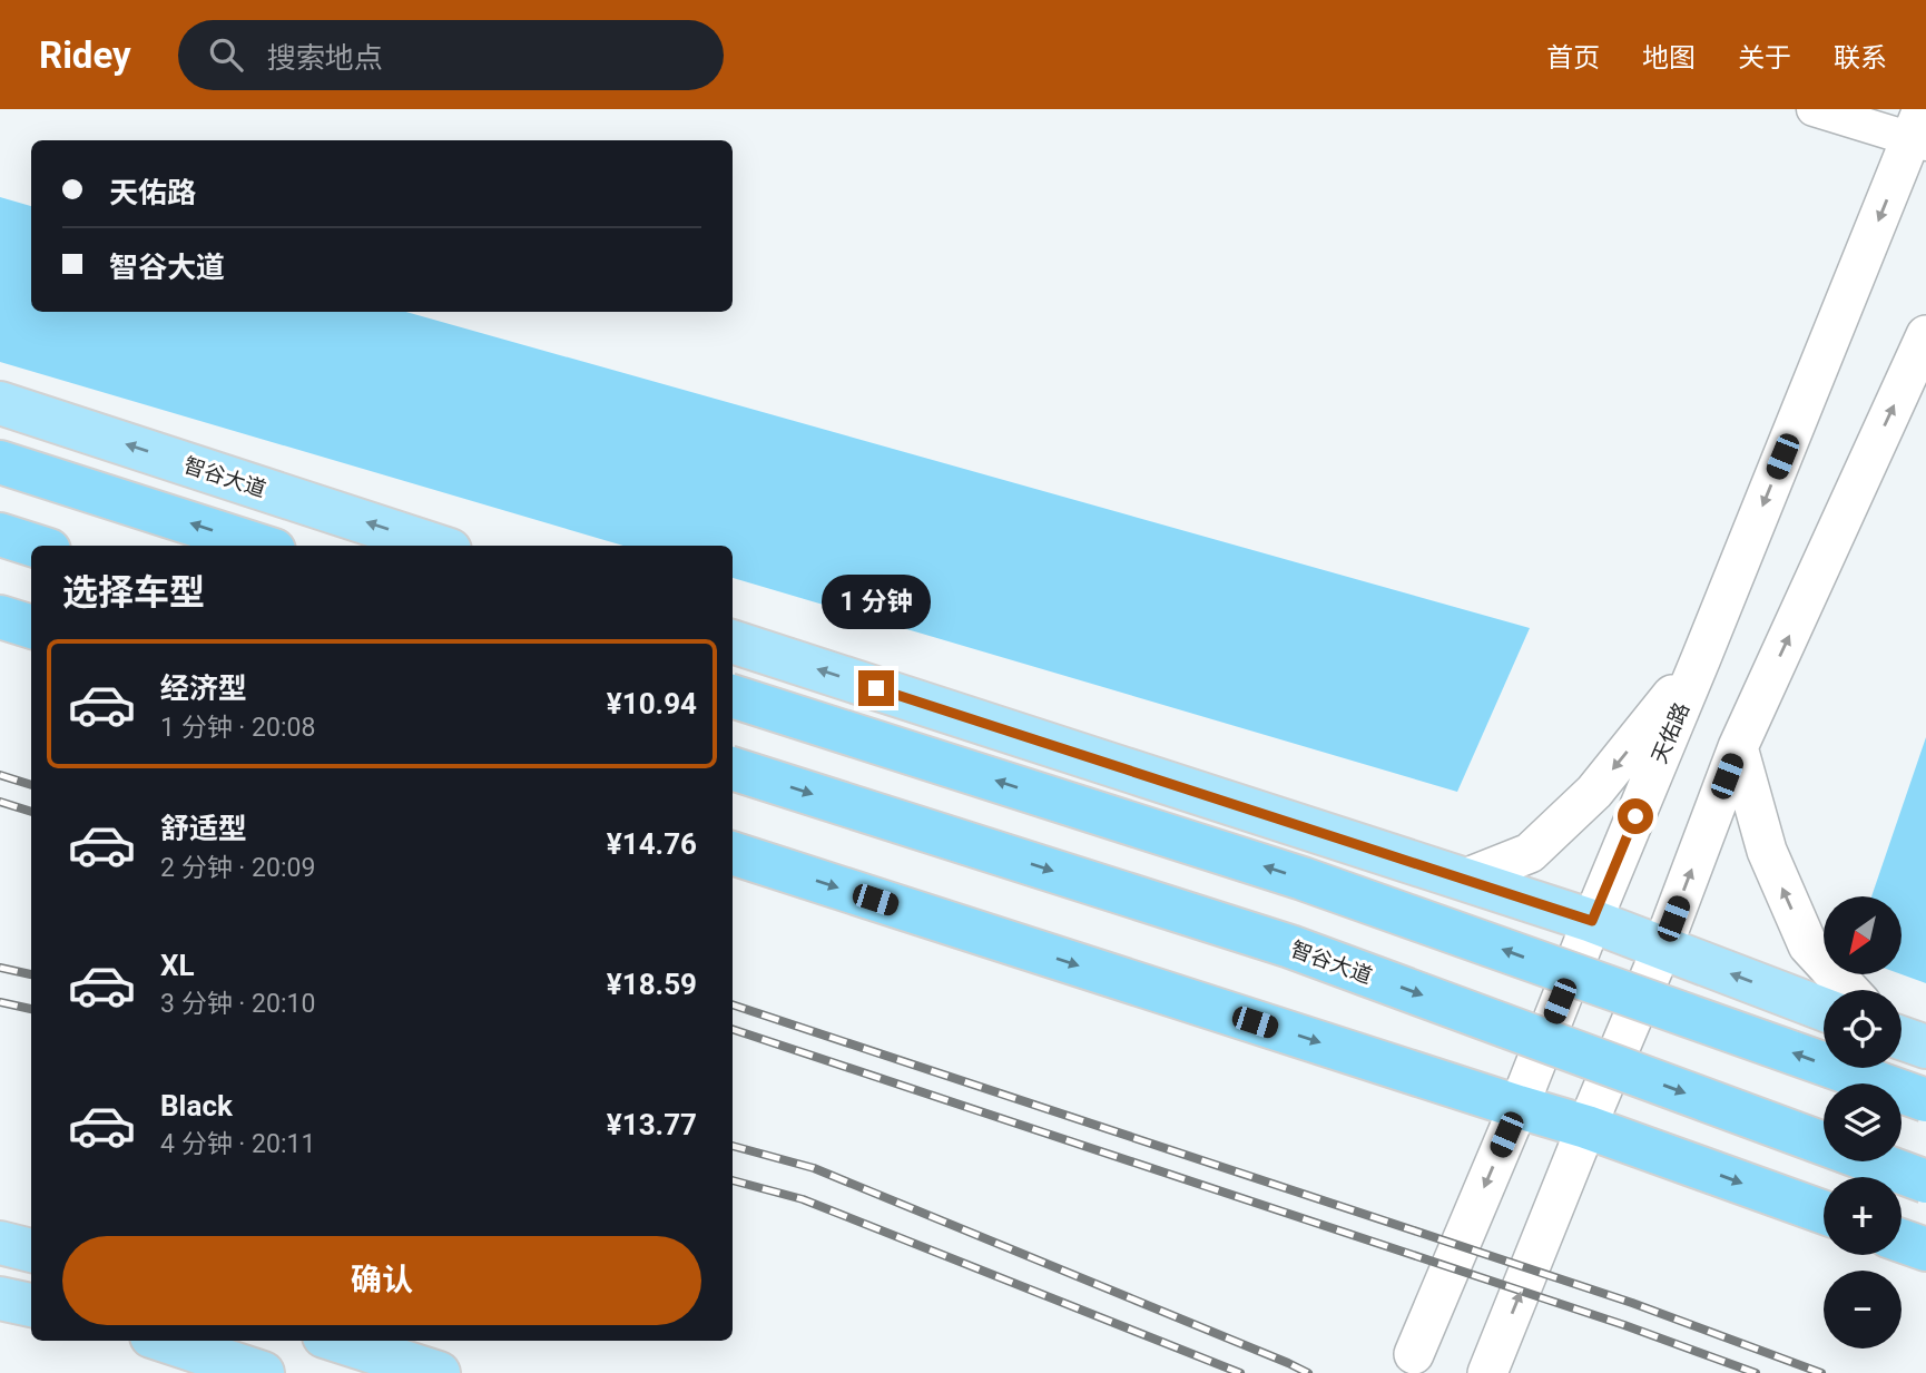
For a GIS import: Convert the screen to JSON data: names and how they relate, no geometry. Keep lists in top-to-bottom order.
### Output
{
  "streets": {
    "highway": ["智谷大道"],
    "main road": ["天佑路"]
  },
  "north": "bottom left",
  "page": {
    "header": "Ridey",
    "search": "搜索地点",
    "nav": [
      "首页",
      "地图",
      "关于",
      "联系"
    ],
    "banner": ["天佑路", "智谷大道"],
    "heading": "选择车型",
    "bubble": "1 分钟",
    "list": [
      {
        "name": "经济型",
        "note": "1 分钟 · 20:08",
        "value": "¥10.94"
      },
      {
        "name": "舒适型",
        "note": "2 分钟 · 20:09",
        "value": "¥14.76"
      },
      {
        "name": "XL",
        "note": "3 分钟 · 20:10",
        "value": "¥18.59"
      },
      {
        "name": "Black",
        "note": "4 分钟 · 20:11",
        "value": "¥13.77"
      }
    ],
    "map_buttons": ["+", "−"],
    "buttons": "确认"
  }
}
